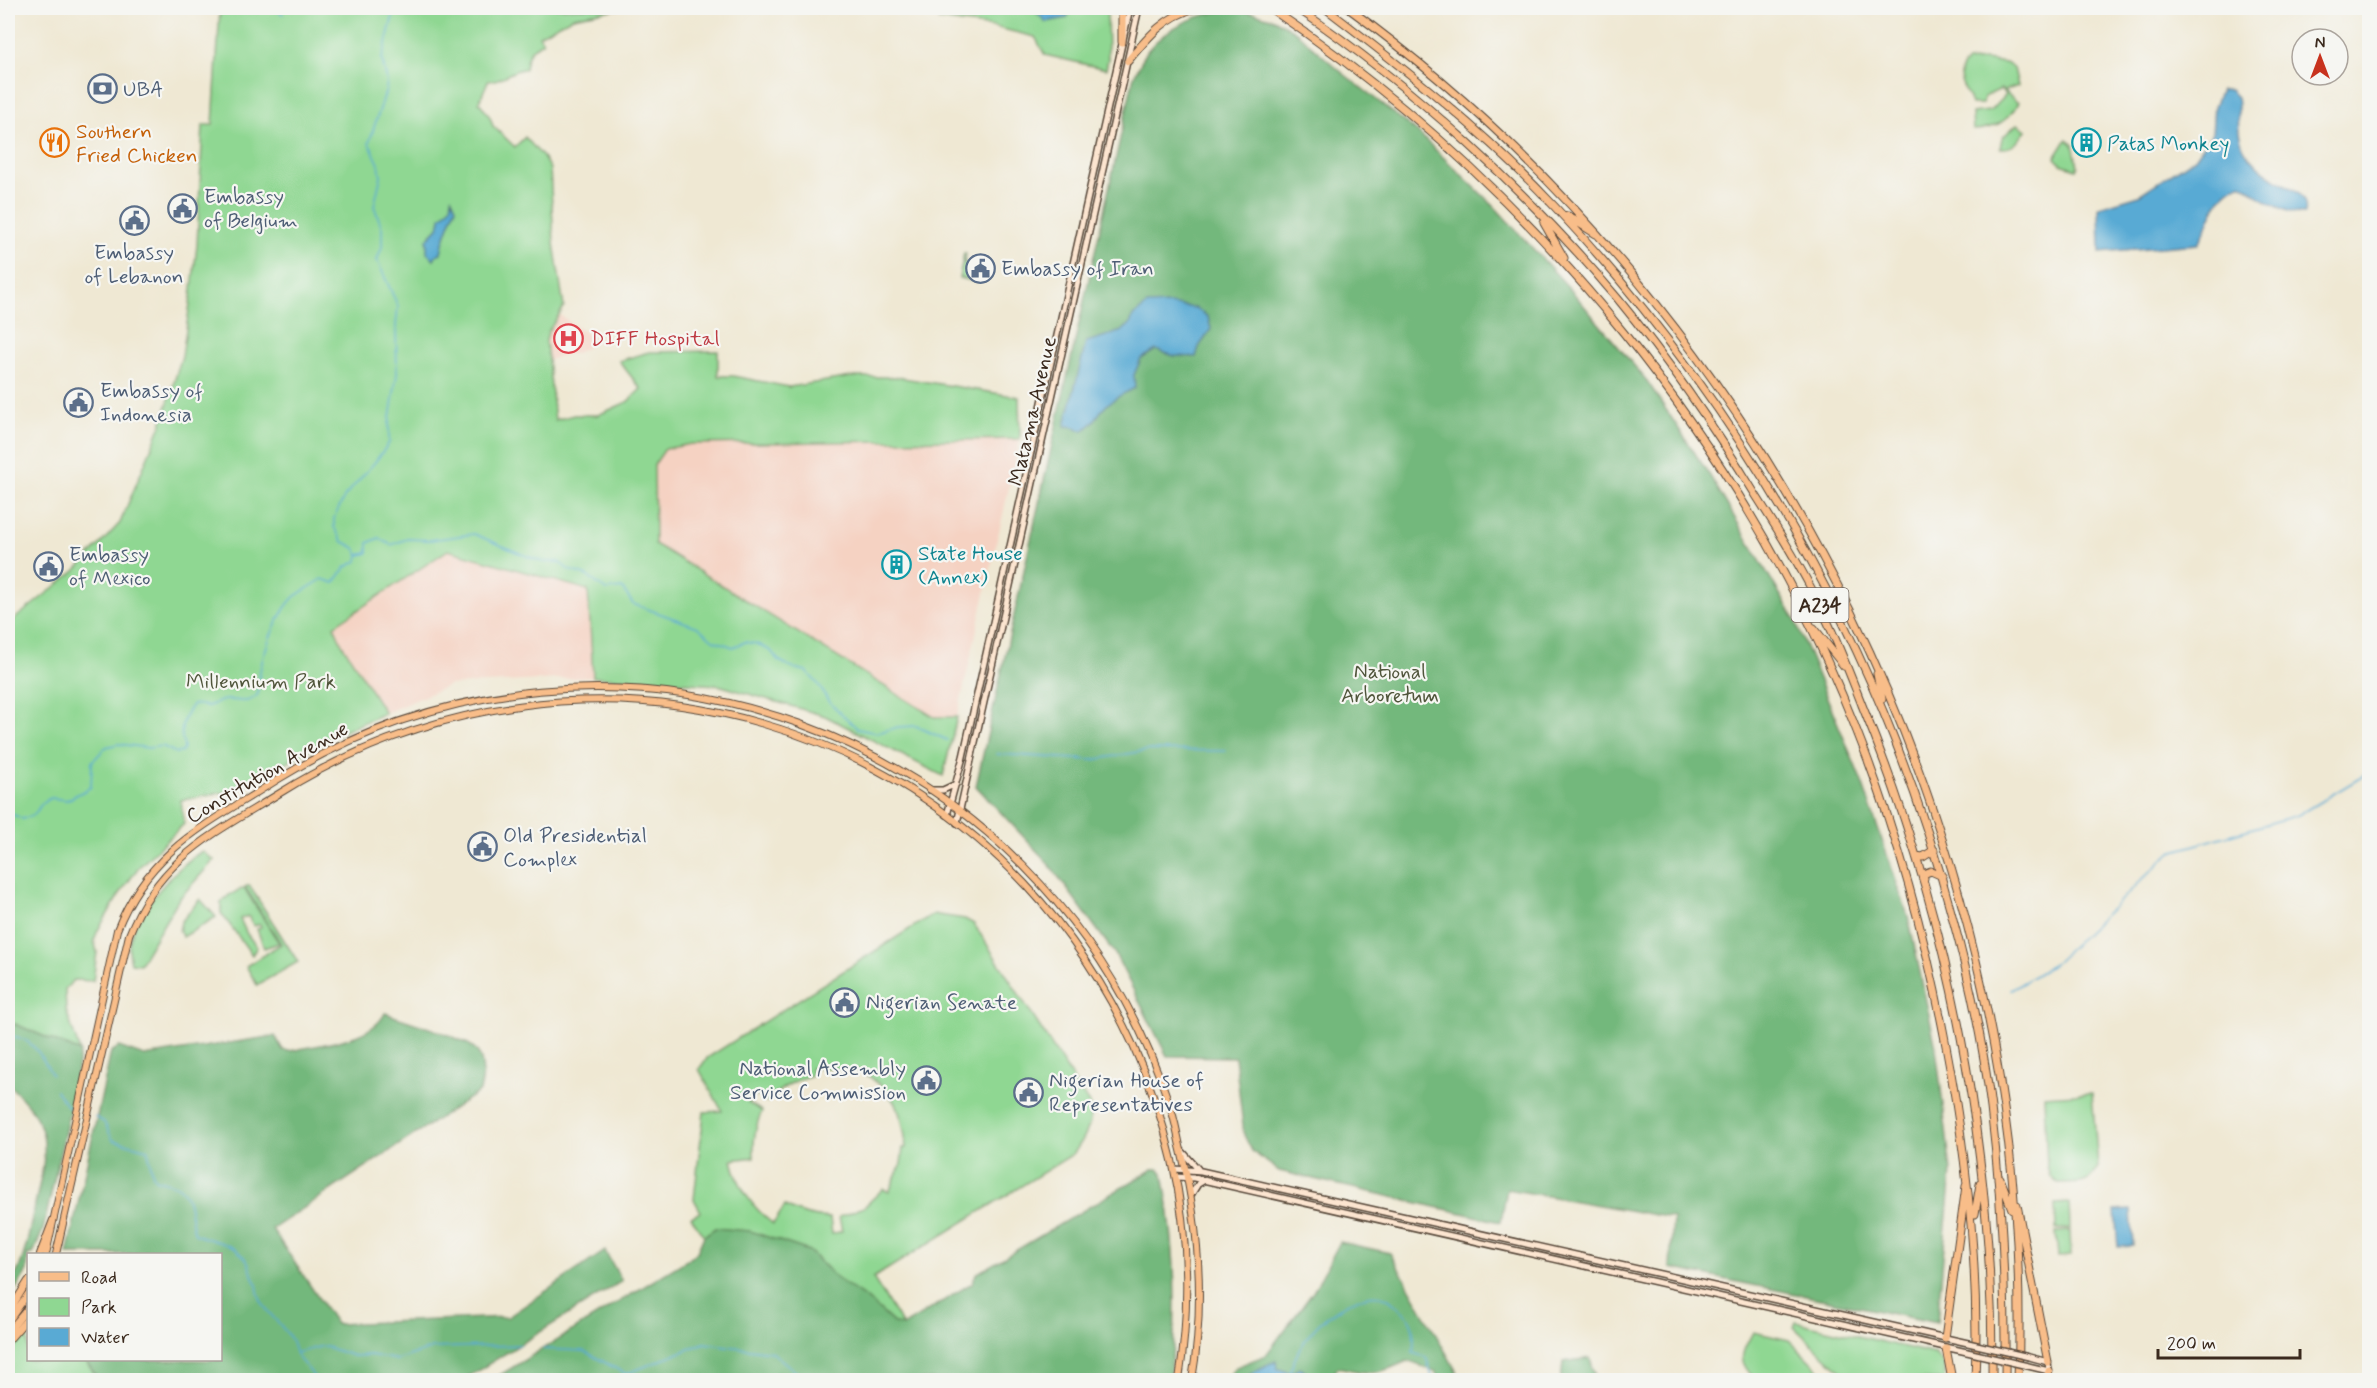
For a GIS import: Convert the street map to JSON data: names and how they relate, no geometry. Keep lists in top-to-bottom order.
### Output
{
  "streets": {
    "highway": ["A234"],
    "main road": ["Matama Avenue", "Constitution Avenue"]
  },
  "crossings": [
    ["Matama Avenue", "Constitution Avenue"]
  ],
  "parks": ["National Arboretum", "Millennium Park"],
  "places": {
    "bank": ["UBA"],
    "restaurant": ["Southern Fried Chicken"],
    "building": ["Patas Monkey", "State House (Annex)"],
    "public building": [
      "Embassy of Belgium",
      "Embassy of Lebanon",
      "Embassy of Iran",
      "Embassy of Indonesia",
      "Embassy of Mexico",
      "Old Presidential Complex",
      "Nigerian Senate",
      "National Assembly Service Commission",
      "Nigerian House of Representatives"
    ],
    "hospital": ["DIFF Hospital"]
  },
  "legend": ["Road", "Park", "Water"],
  "scale_bar": "200 m",
  "north": "top"
}
